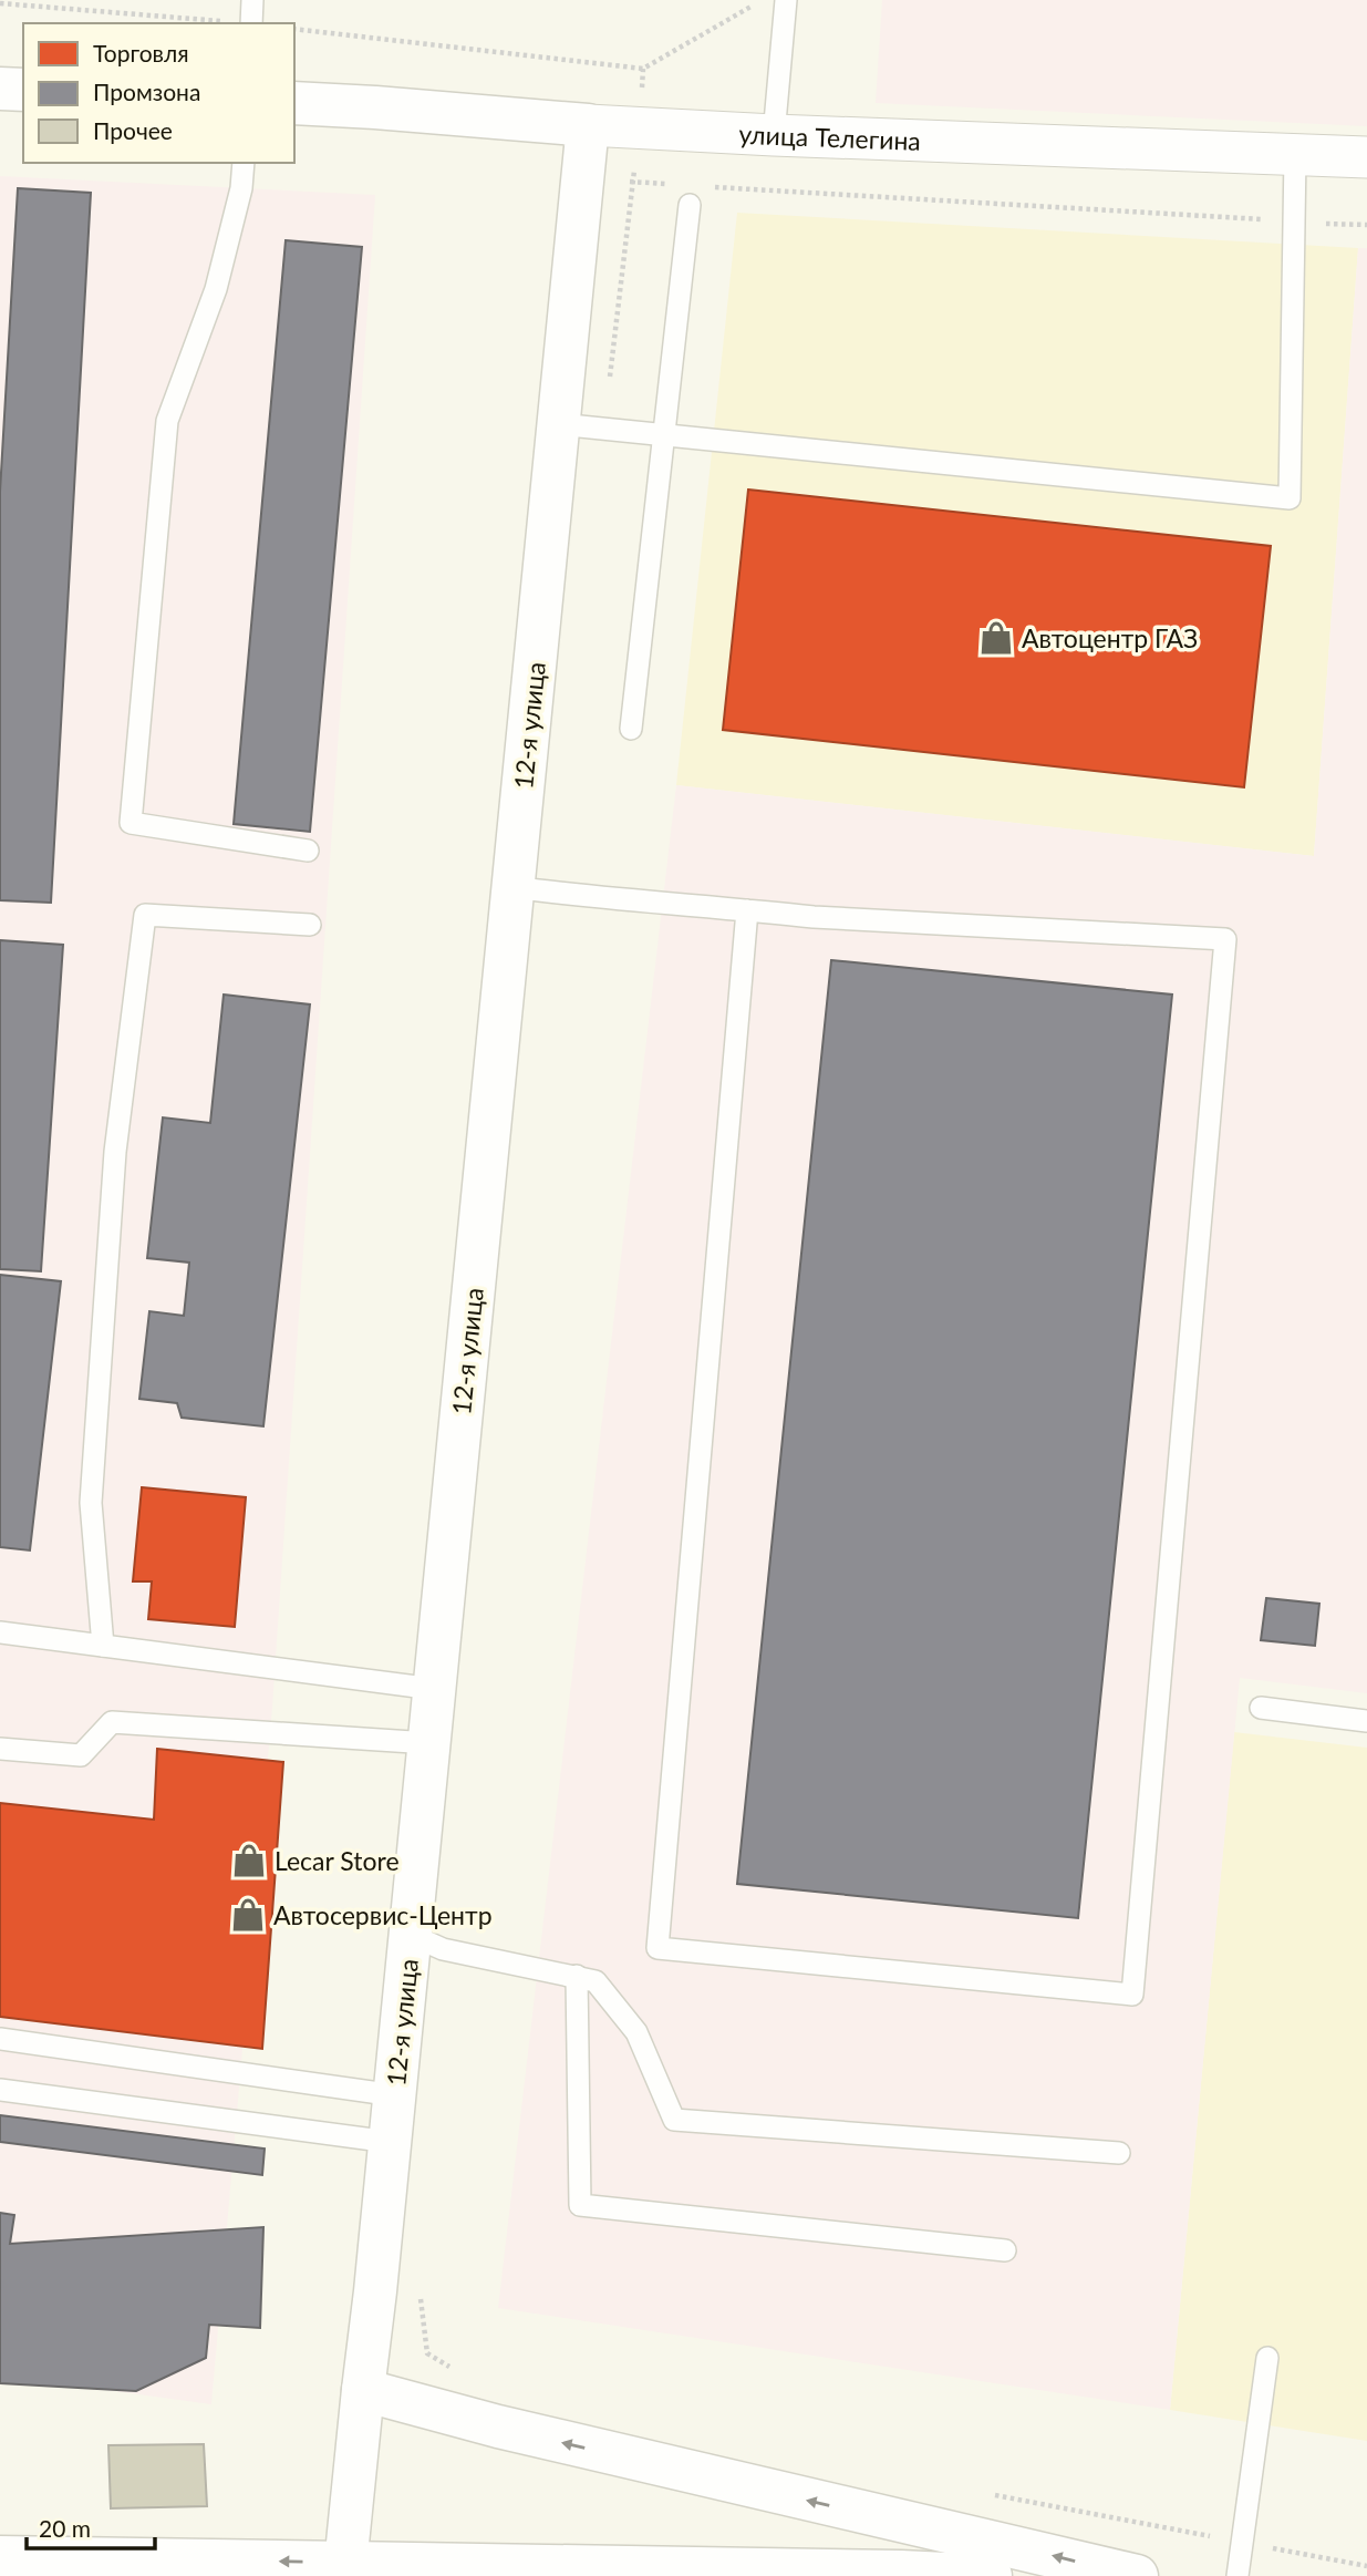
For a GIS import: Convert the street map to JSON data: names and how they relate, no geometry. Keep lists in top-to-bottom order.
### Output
{
  "streets": {
    "main road": ["улица Телегина", "12-я улица"]
  },
  "crossings": [
    ["улица Телегина", "12-я улица"]
  ],
  "places": {
    "shop": ["Автоцентр ГАЗ", "Lecar Store", "Автосервис-Центр"]
  },
  "legend": ["Торговля", "Промзона", "Прочее"],
  "scale_bar": "20 m"
}
